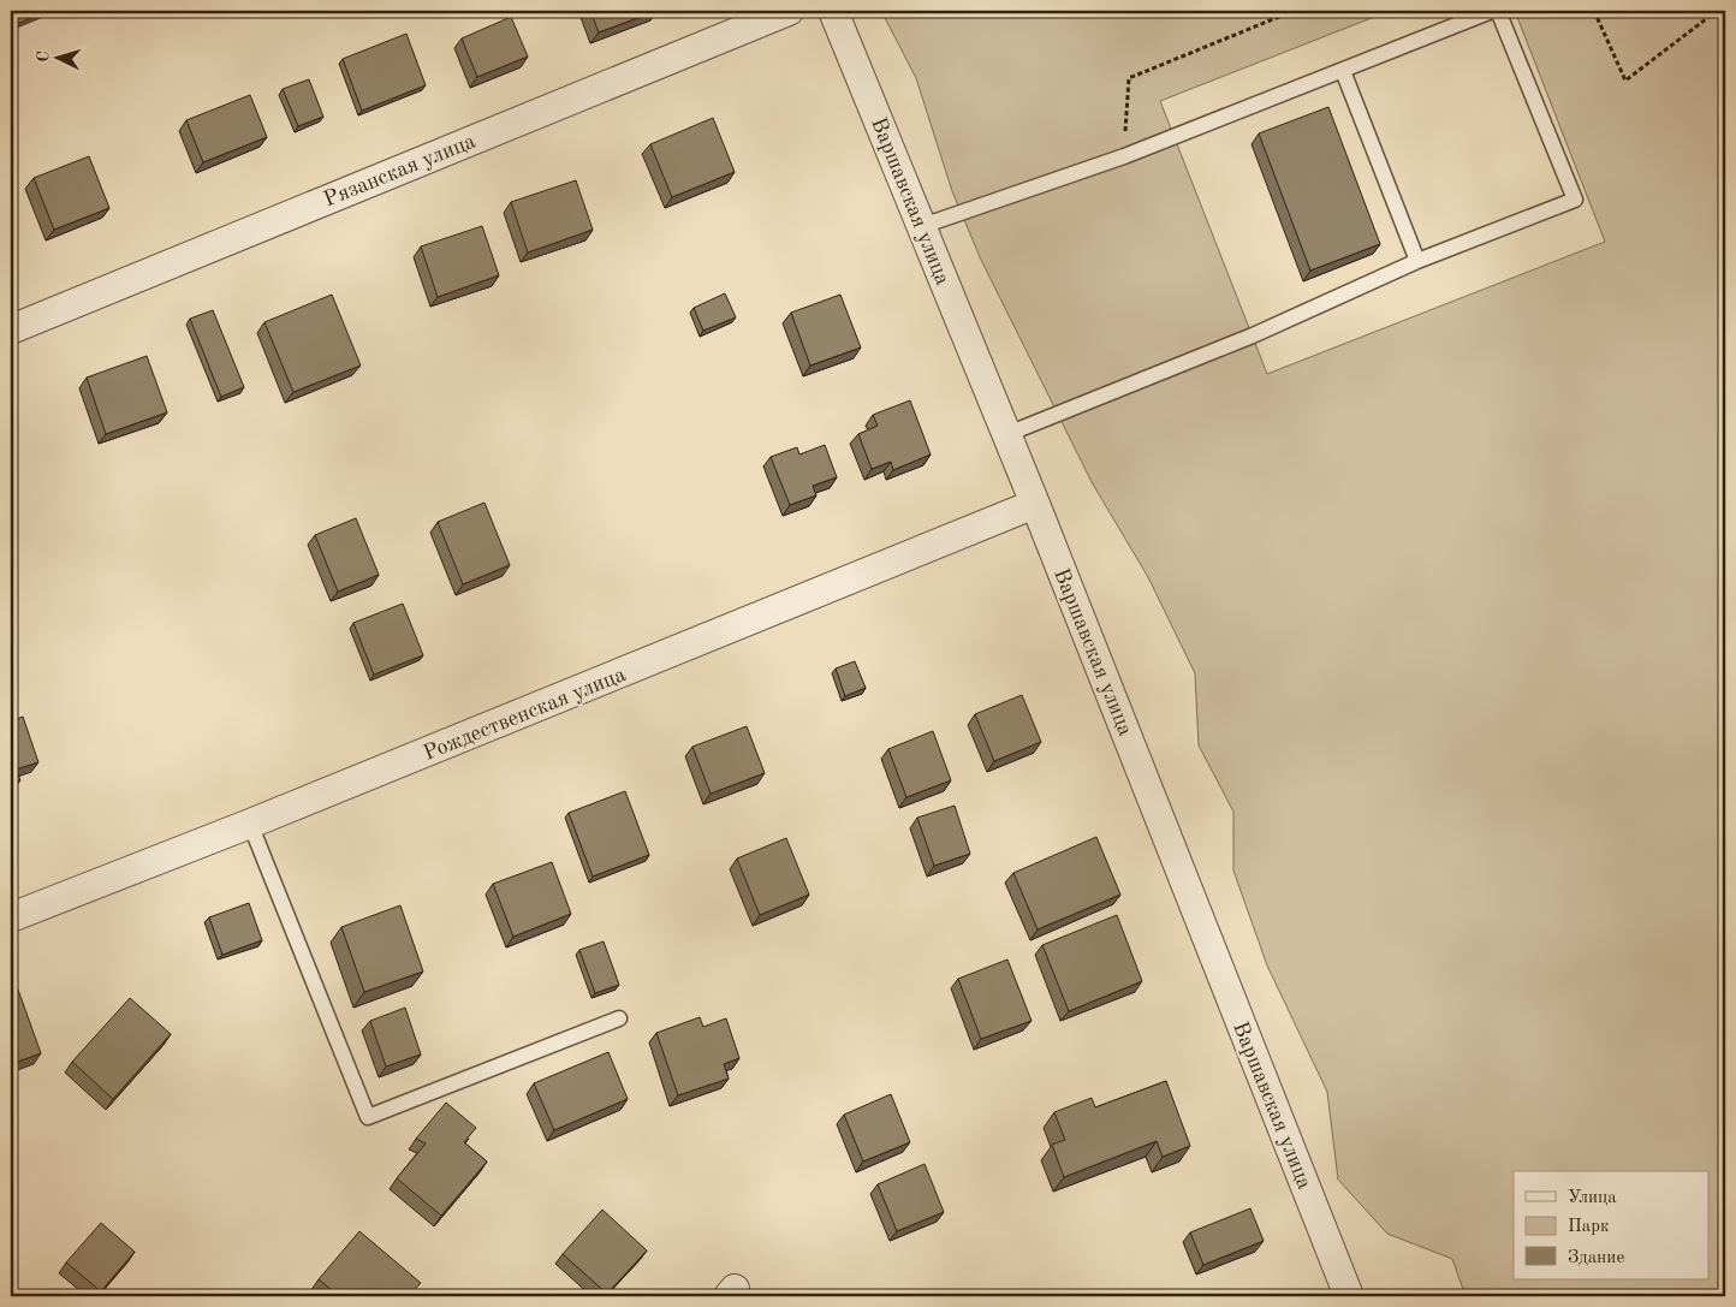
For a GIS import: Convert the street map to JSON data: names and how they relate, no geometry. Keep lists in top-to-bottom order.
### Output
{
  "streets": {
    "street": ["Рязанская улица", "Варшавская улица", "Рождественская улица"]
  },
  "crossings": [
    ["Варшавская улица", "Рождественская улица"]
  ],
  "legend": ["Улица", "Парк", "Здание"],
  "north": "left"
}
